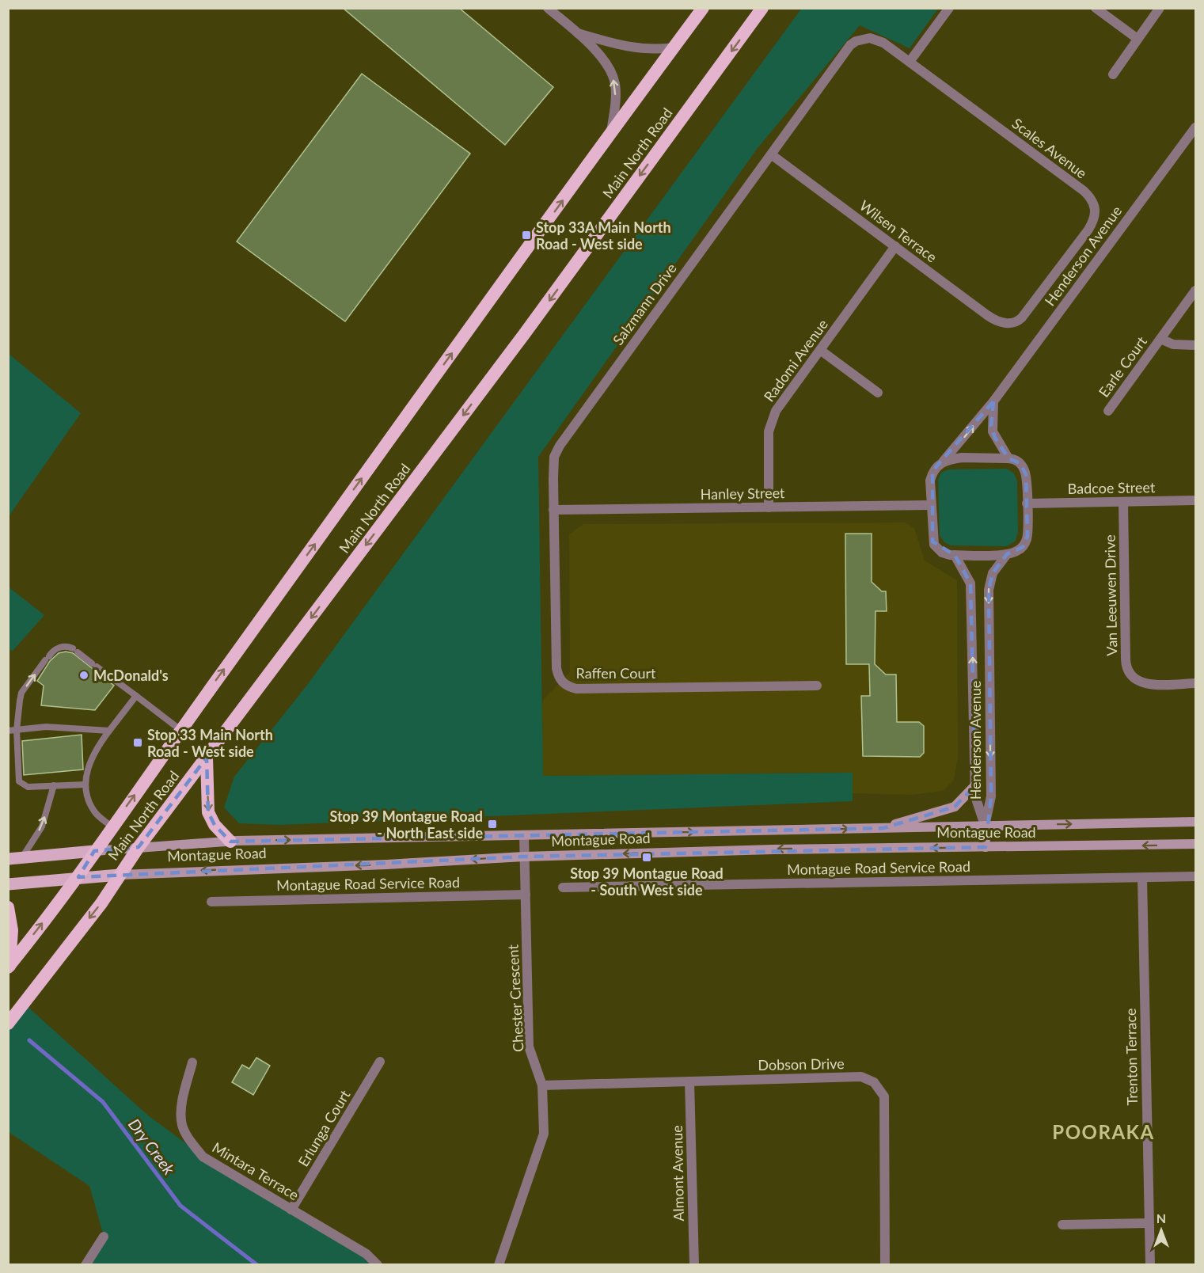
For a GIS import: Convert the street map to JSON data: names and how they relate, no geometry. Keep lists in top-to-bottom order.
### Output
{
  "streets": {
    "highway": ["Main North Road"],
    "main road": ["Montague Road"],
    "street": [
      "Scales Avenue",
      "Wilsen Terrace",
      "Henderson Avenue",
      "Salzmann Drive",
      "Radomi Avenue",
      "Earle Court",
      "Badcoe Street",
      "Hanley Street",
      "Van Leeuwen Drive",
      "Raffen Court",
      "Montague Road Service Road",
      "Chester Crescent",
      "Trenton Terrace",
      "Dobson Drive",
      "Erlunga Court",
      "Mintara Terrace",
      "Almont Avenue"
    ]
  },
  "crossings": [
    ["Scales Avenue", "Wilsen Terrace"],
    ["Scales Avenue", "Salzmann Drive"],
    ["Main North Road", "Montague Road"],
    ["Wilsen Terrace", "Salzmann Drive"],
    ["Wilsen Terrace", "Radomi Avenue"],
    ["Henderson Avenue", "Badcoe Street"],
    ["Henderson Avenue", "Hanley Street"],
    ["Henderson Avenue", "Montague Road"],
    ["Salzmann Drive", "Hanley Street"],
    ["Salzmann Drive", "Raffen Court"],
    ["Radomi Avenue", "Hanley Street"],
    ["Badcoe Street", "Hanley Street"],
    ["Badcoe Street", "Van Leeuwen Drive"],
    ["Hanley Street", "Raffen Court"],
    ["Montague Road", "Chester Crescent"],
    ["Montague Road Service Road", "Chester Crescent"],
    ["Montague Road Service Road", "Trenton Terrace"],
    ["Chester Crescent", "Dobson Drive"],
    ["Dobson Drive", "Almont Avenue"],
    ["Erlunga Court", "Mintara Terrace"]
  ],
  "districts": ["POORAKA"],
  "water": ["Dry Creek"],
  "places": {
    "transit": [
      "Stop 33A Main North Road - West side",
      "Stop 33 Main North Road - West side",
      "Stop 39 Montague Road - North East side",
      "Stop 39 Montague Road - South West side"
    ],
    "other": ["McDonald's"]
  },
  "north": "top"
}
